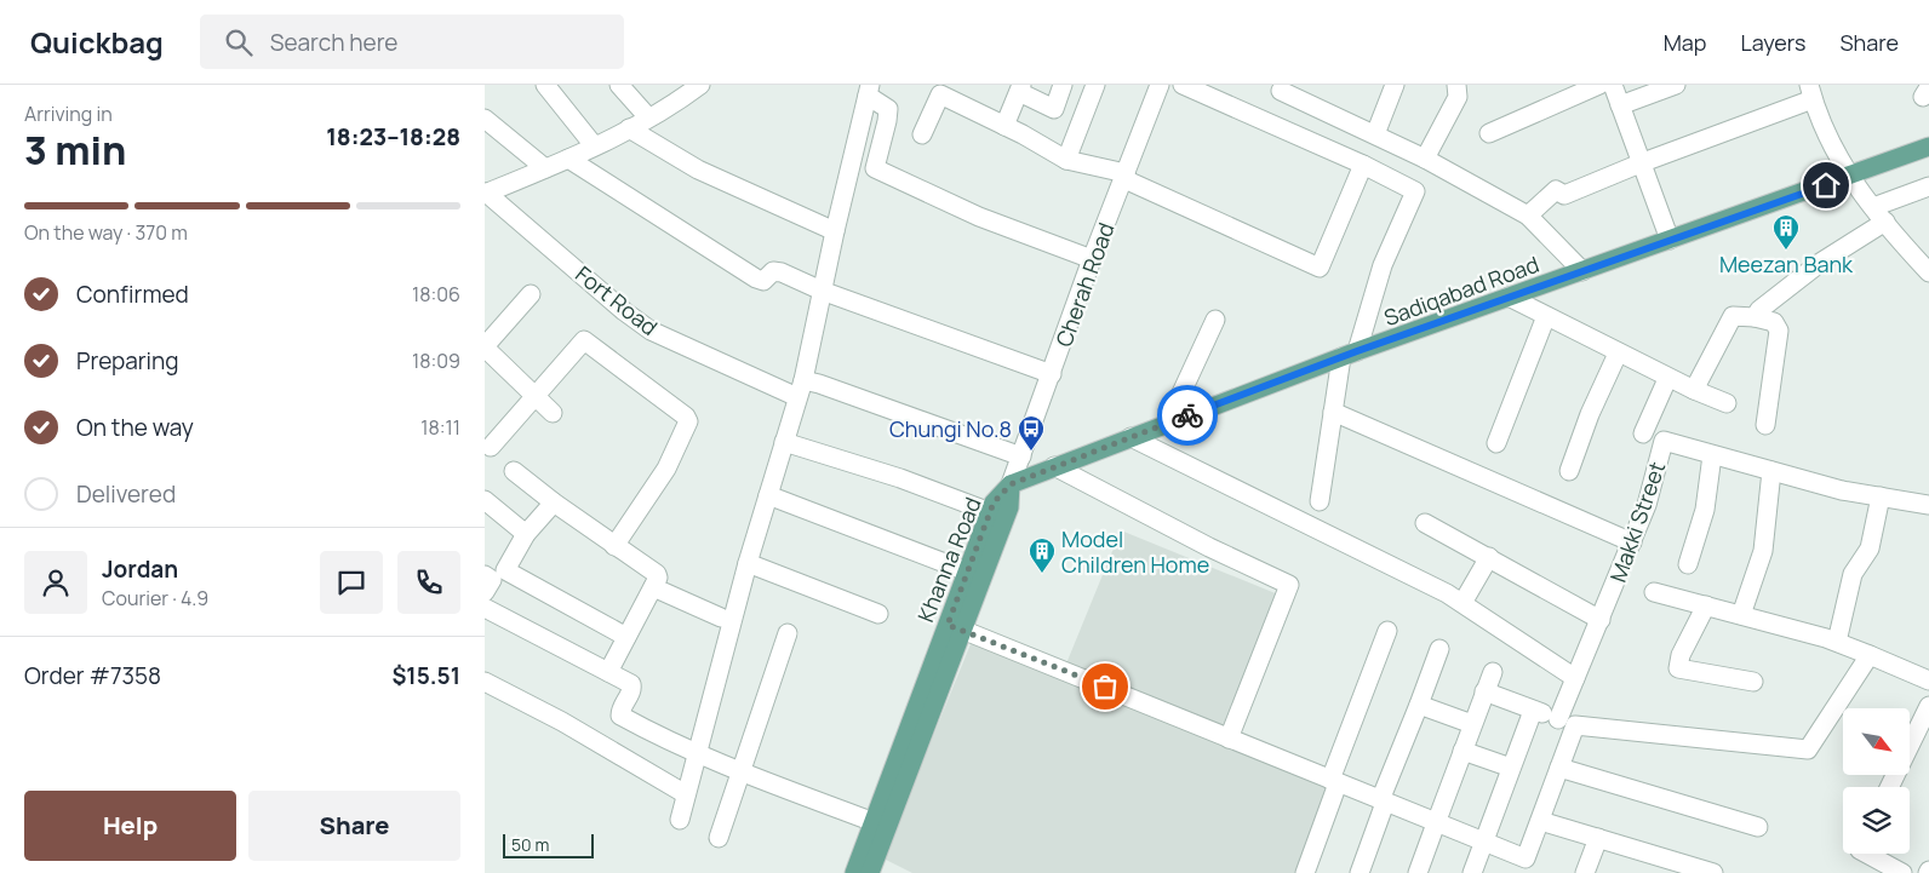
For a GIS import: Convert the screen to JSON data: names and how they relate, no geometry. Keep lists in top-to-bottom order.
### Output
{
  "streets": {
    "main road": ["Sadiqabad Road", "Khanna Road"],
    "street": ["Cherah Road", "Fort Road", "Makki Street"]
  },
  "crossings": [
    ["Cherah Road", "Sadiqabad Road"],
    ["Cherah Road", "Fort Road"],
    ["Cherah Road", "Khanna Road"],
    ["Sadiqabad Road", "Khanna Road"]
  ],
  "places": {
    "building": ["Meezan Bank", "Model Children Home"],
    "bus stop": ["Chungi No.8"]
  },
  "scale_bar": "50 m",
  "north": "bottom right",
  "page": {
    "header": "Quickbag",
    "search": "Search here",
    "nav": ["Map", "Layers", "Share"],
    "heading": ["3 min", "Arriving in", "18:23–18:28"],
    "panel": [
      "Jordan",
      "Courier · 4.9",
      "Order #7358",
      "$15.51"
    ],
    "bar": "On the way · 370 m",
    "list": [
      ["Confirmed", "18:06"],
      ["Preparing", "18:09"],
      ["On the way", "18:11"],
      "Delivered"
    ],
    "buttons": ["Help", "Share"],
    "scale": "50 m"
  }
}
